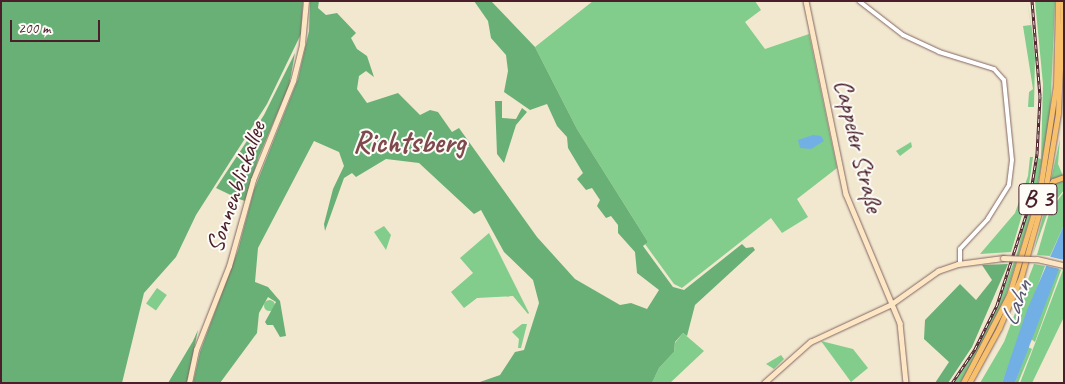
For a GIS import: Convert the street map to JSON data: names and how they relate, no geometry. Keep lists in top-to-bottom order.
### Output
{
  "streets": {
    "highway": ["B 3"],
    "main road": ["Cappeler Straße", "Sonnenblickallee"]
  },
  "districts": ["Richtsberg"],
  "water": ["Lahn"],
  "scale_bar": "200 m"
}
